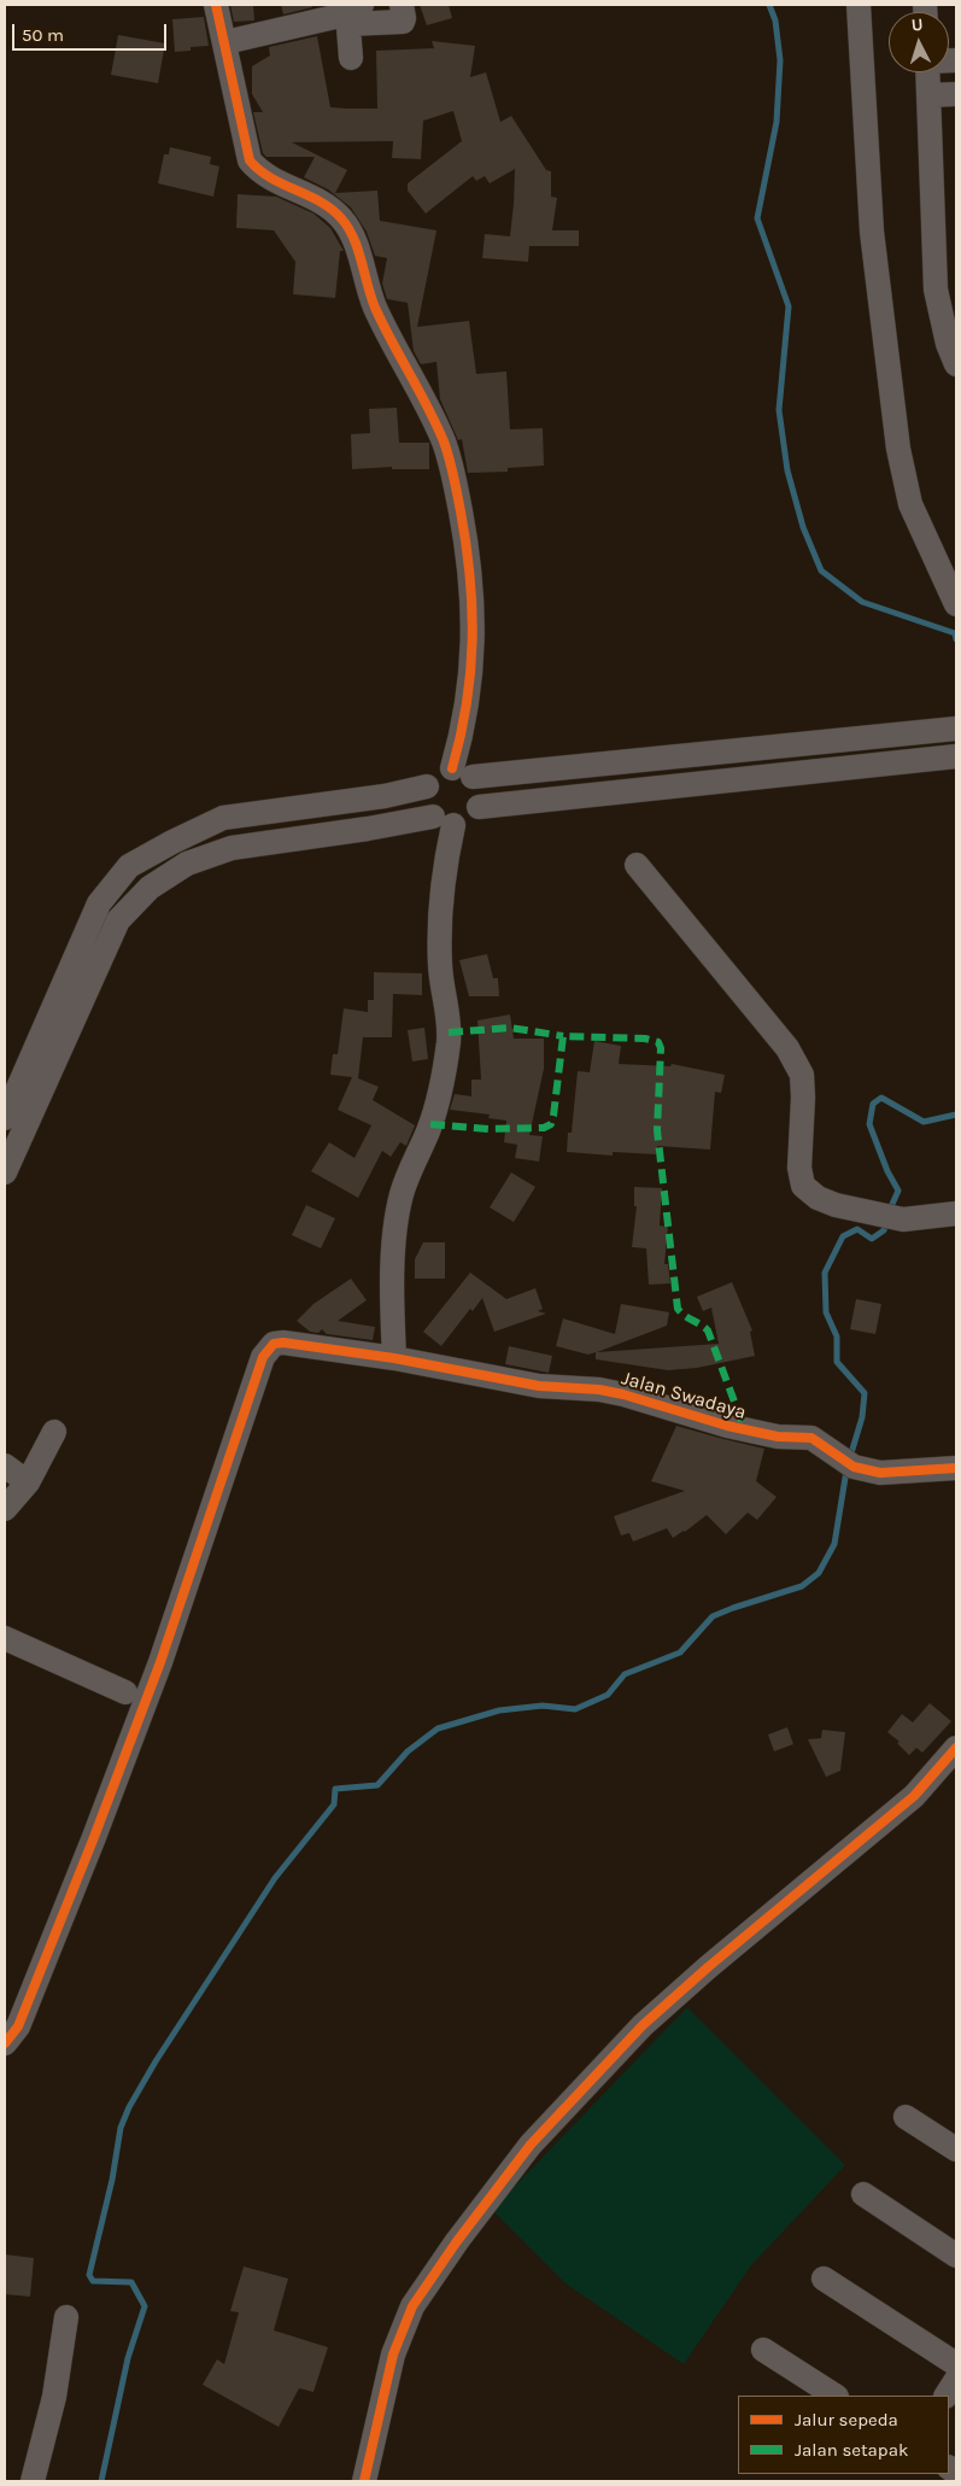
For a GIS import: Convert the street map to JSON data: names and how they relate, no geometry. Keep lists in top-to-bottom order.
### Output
{
  "streets": {
    "street": ["Jalan Swadaya"]
  },
  "legend": ["Jalur sepeda", "Jalan setapak"],
  "scale_bar": "50 m",
  "north": "top"
}
